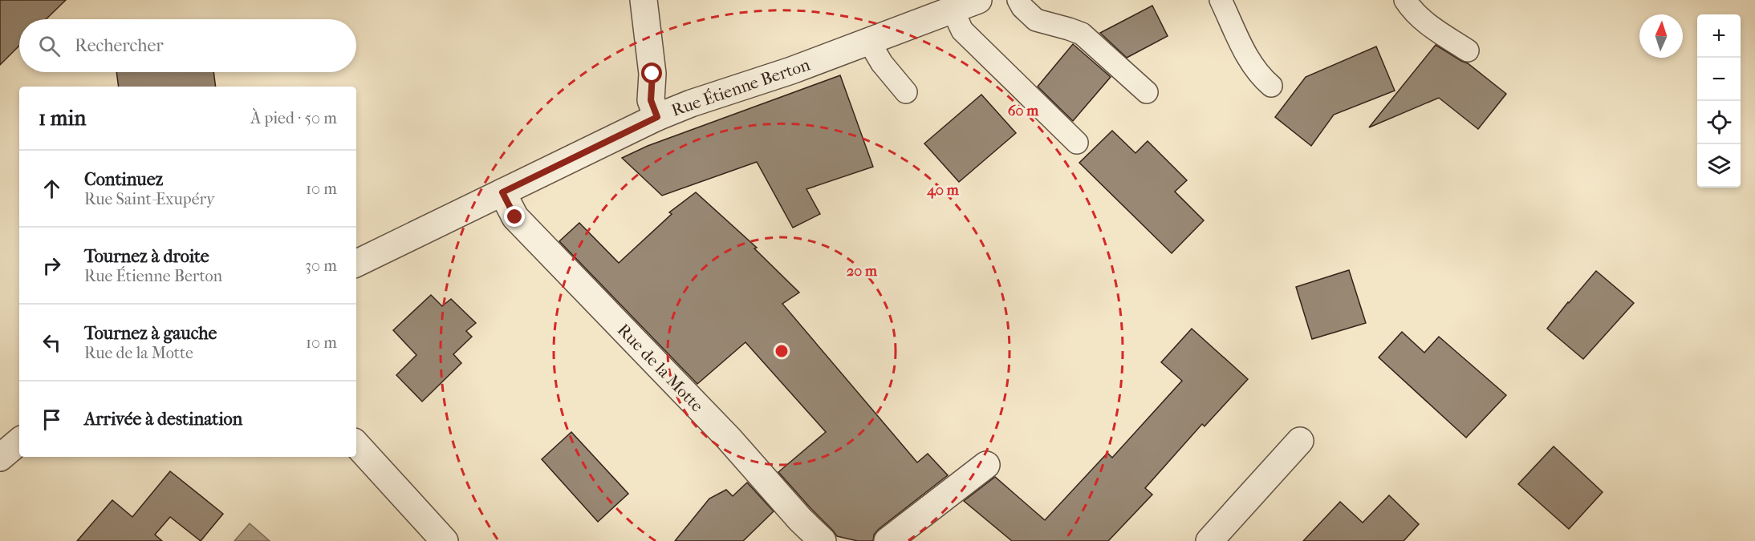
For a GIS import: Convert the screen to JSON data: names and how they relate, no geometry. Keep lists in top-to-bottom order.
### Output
{
  "streets": {
    "street": ["Rue Étienne Berton", "Rue de la Motte"]
  },
  "crossings": [
    ["Rue Étienne Berton", "Rue de la Motte"]
  ],
  "north": "top",
  "page": {
    "map_buttons": ["+", "−"],
    "search": "Rechercher",
    "heading": ["1 min", "À pied · 50 m"],
    "list": [
      ["Continuez", "Rue Saint-Exupéry", "10 m"],
      ["Tournez à droite", "Rue Étienne Berton", "30 m"],
      ["Tournez à gauche", "Rue de la Motte", "10 m"],
      "Arrivée à destination"
    ]
  },
  "rings": ["60 m", "40 m", "20 m"]
}
